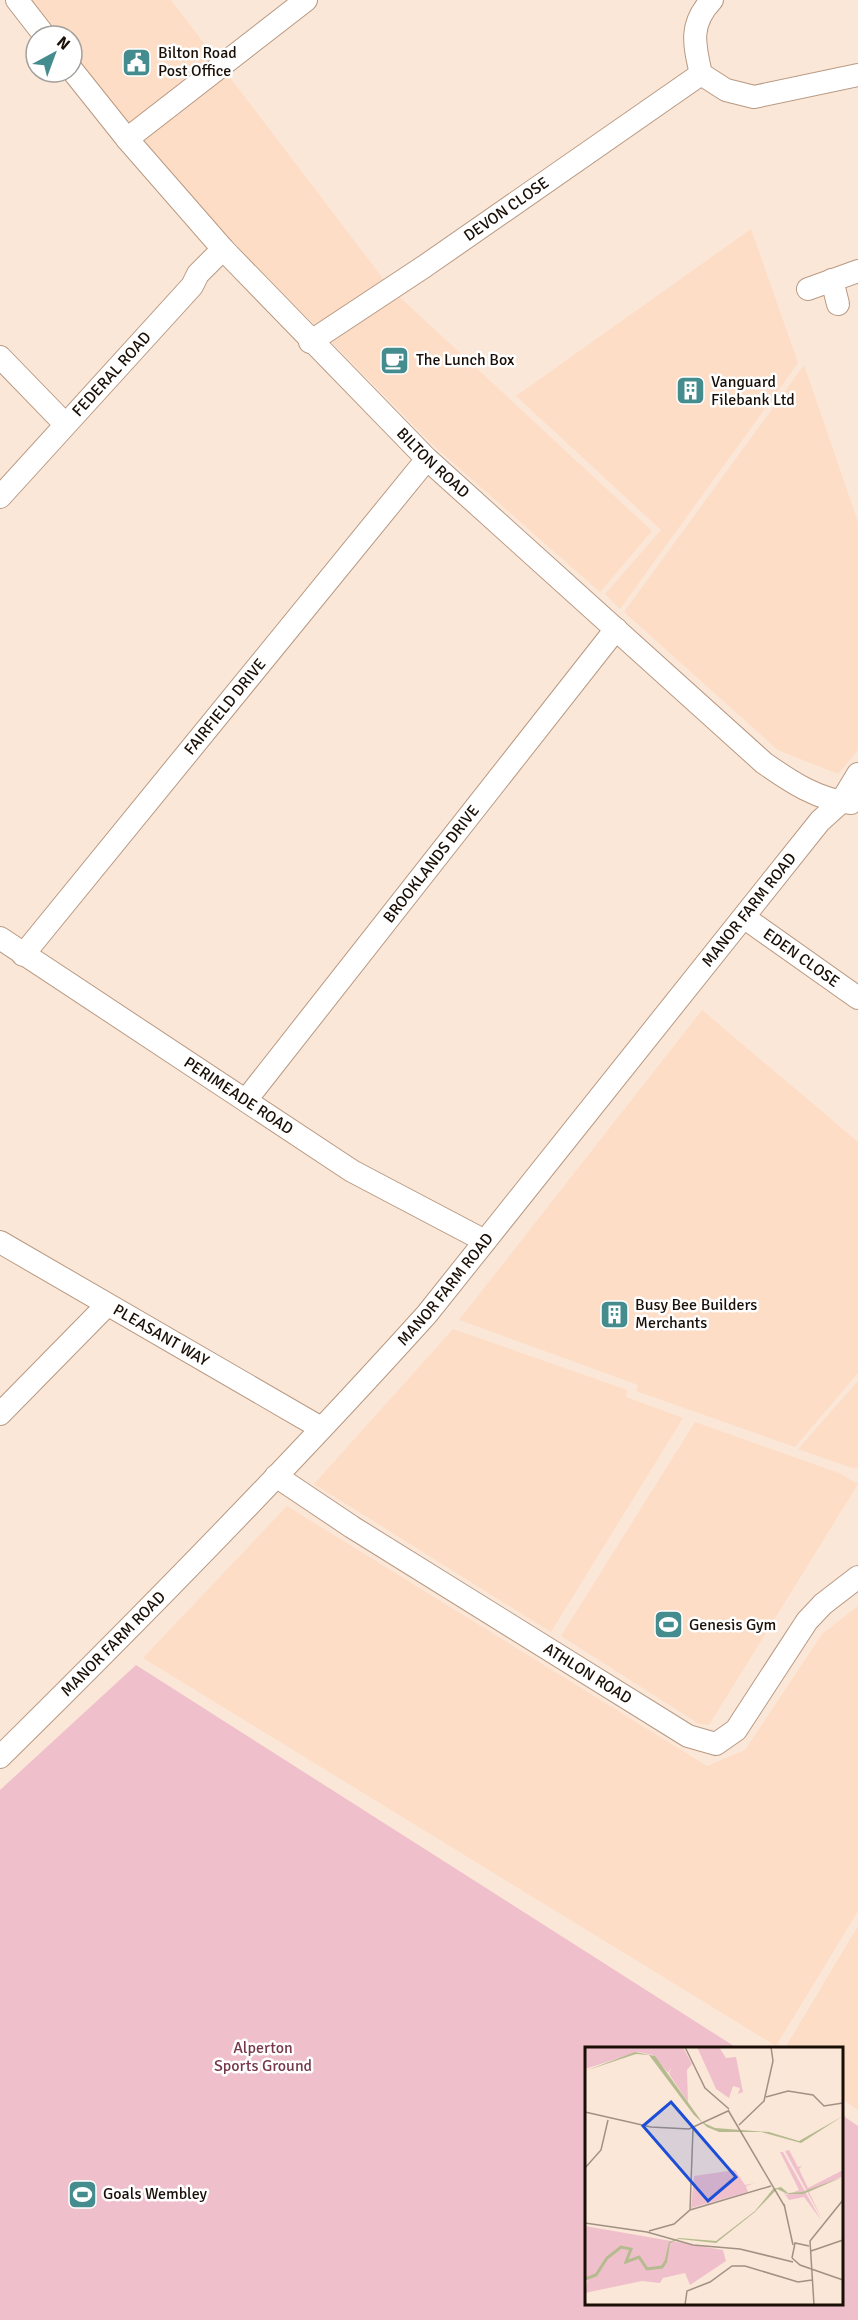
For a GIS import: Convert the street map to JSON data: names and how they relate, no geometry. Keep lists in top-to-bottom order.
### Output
{
  "streets": {
    "street": [
      "DEVON CLOSE",
      "FEDERAL ROAD",
      "BILTON ROAD",
      "FAIRFIELD DRIVE",
      "BROOKLANDS DRIVE",
      "MANOR FARM ROAD",
      "EDEN CLOSE",
      "PERIMEADE ROAD",
      "PLEASANT WAY",
      "ATHLON ROAD"
    ]
  },
  "crossings": [
    ["DEVON CLOSE", "BILTON ROAD"],
    ["FEDERAL ROAD", "BILTON ROAD"],
    ["BILTON ROAD", "FAIRFIELD DRIVE"],
    ["BILTON ROAD", "BROOKLANDS DRIVE"],
    ["BILTON ROAD", "MANOR FARM ROAD"],
    ["FAIRFIELD DRIVE", "PERIMEADE ROAD"],
    ["BROOKLANDS DRIVE", "PERIMEADE ROAD"],
    ["MANOR FARM ROAD", "EDEN CLOSE"],
    ["MANOR FARM ROAD", "PERIMEADE ROAD"],
    ["MANOR FARM ROAD", "PLEASANT WAY"],
    ["MANOR FARM ROAD", "ATHLON ROAD"]
  ],
  "parks": ["Alperton Sports Ground"],
  "places": {
    "public building": ["Bilton Road Post Office"],
    "cafe": ["The Lunch Box"],
    "building": ["Vanguard Filebank Ltd", "Busy Bee Builders Merchants"],
    "sports": ["Genesis Gym", "Goals Wembley"]
  },
  "north": "top right"
}
